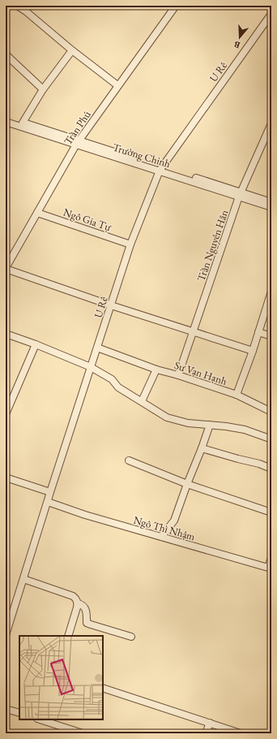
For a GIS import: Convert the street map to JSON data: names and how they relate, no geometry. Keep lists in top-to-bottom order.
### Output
{
  "streets": {
    "street": [
      "U Rê",
      "Trần Phú",
      "Trường Chinh",
      "Ngô Gia Tự",
      "Trần Nguyên Hãn",
      "Sư Vạn Hạnh",
      "Ngô Thì Nhậm"
    ]
  },
  "crossings": [
    ["U Rê", "Trường Chinh"],
    ["U Rê", "Ngô Gia Tự"],
    ["U Rê", "Sư Vạn Hạnh"],
    ["U Rê", "Ngô Thì Nhậm"],
    ["Trần Phú", "Trường Chinh"],
    ["Trần Phú", "Ngô Gia Tự"],
    ["Trường Chinh", "Trần Nguyên Hãn"],
    ["Trần Nguyên Hãn", "Sư Vạn Hạnh"]
  ],
  "north": "bottom"
}
